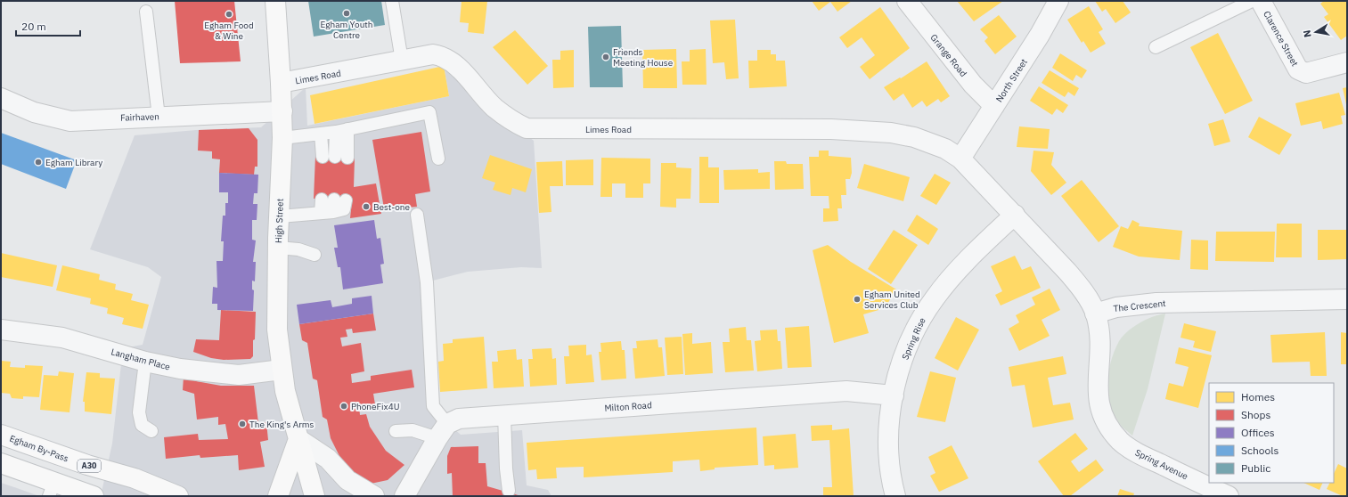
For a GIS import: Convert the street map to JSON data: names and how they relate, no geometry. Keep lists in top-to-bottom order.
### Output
{
  "streets": {
    "main road": ["High Street", "Egham By-Pass", "A30"],
    "street": [
      "Clarence Street",
      "Grange Road",
      "Limes Road",
      "North Street",
      "Fairhaven",
      "The Crescent",
      "Spring Rise",
      "Langham Place",
      "Milton Road",
      "Spring Avenue"
    ]
  },
  "crossings": [
    ["Grange Road", "North Street"],
    ["Limes Road", "North Street"],
    ["Limes Road", "High Street"],
    ["Fairhaven", "High Street"],
    ["High Street", "Langham Place"],
    ["The Crescent", "Spring Avenue"],
    ["Spring Rise", "Milton Road"]
  ],
  "places": [
    "Egham Youth Centre",
    "Egham Food & Wine",
    "Friends Meeting House",
    "Egham Library",
    "Best-one",
    "Egham United Services Club",
    "PhoneFix4U",
    "The King's Arms"
  ],
  "legend": [
    "Homes",
    "Shops",
    "Offices",
    "Schools",
    "Public"
  ],
  "scale_bar": "20 m",
  "north": "left"
}
